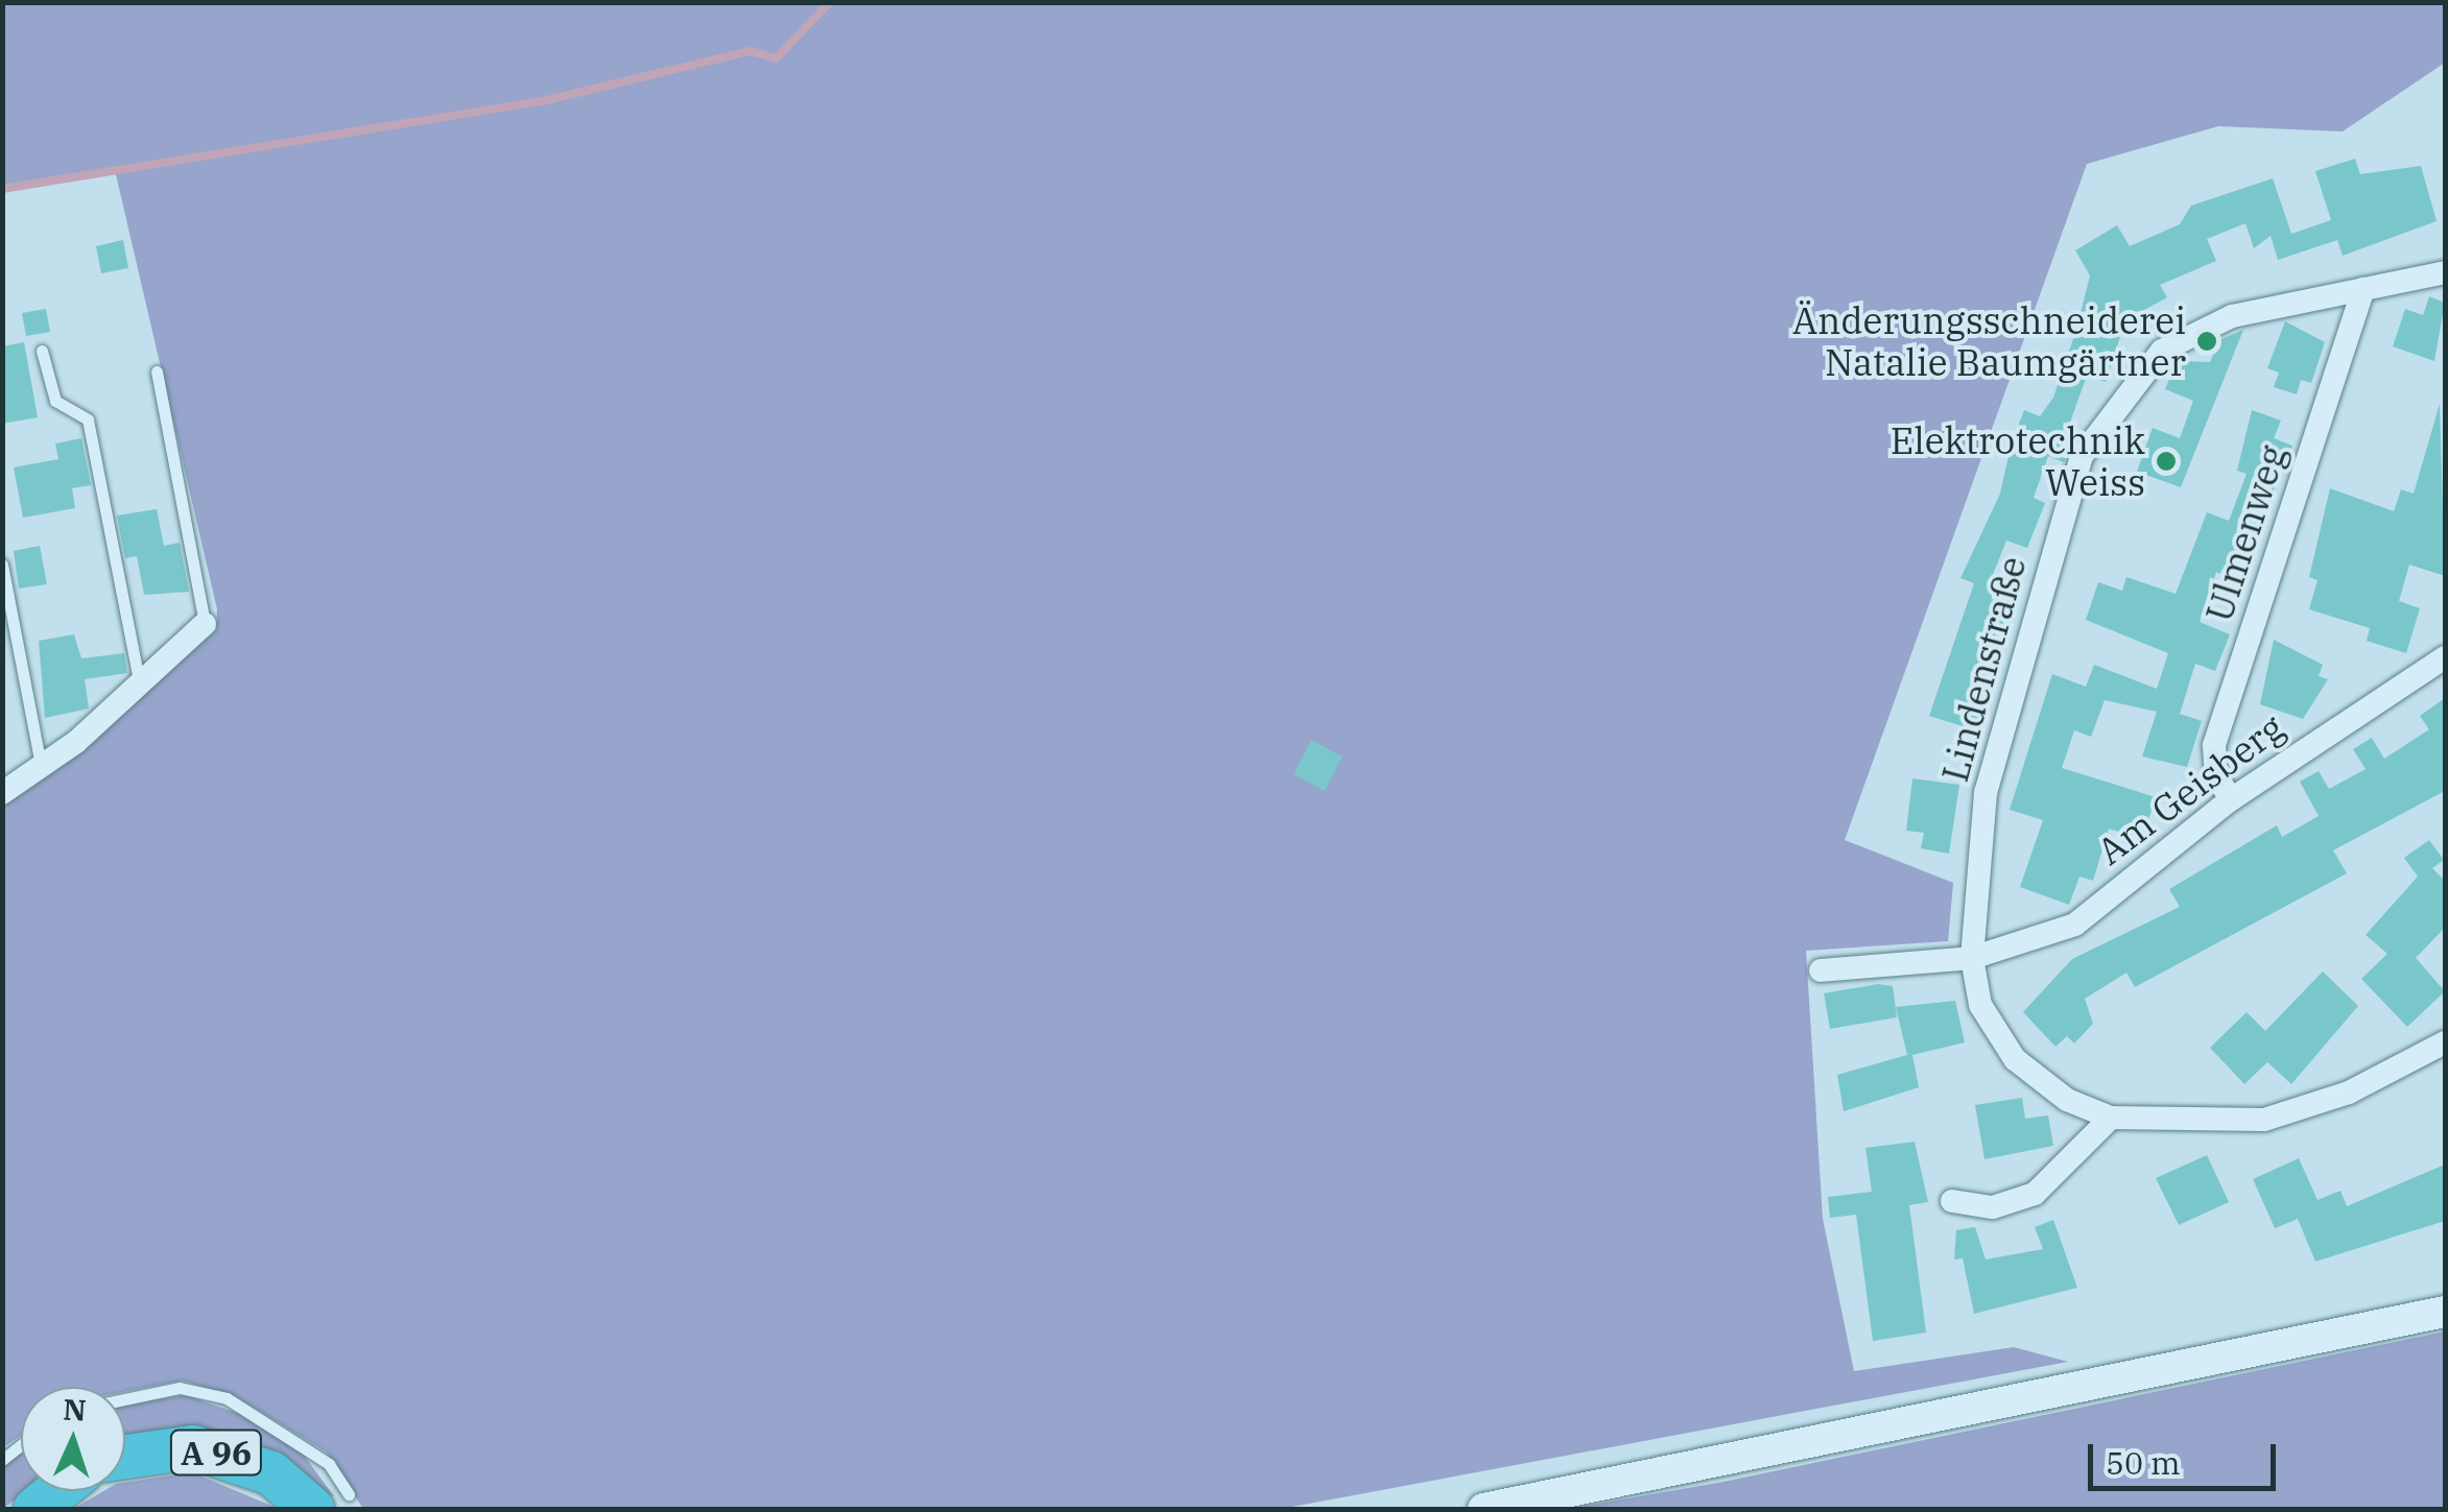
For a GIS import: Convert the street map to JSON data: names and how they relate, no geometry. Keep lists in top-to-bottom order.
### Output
{
  "streets": {
    "highway": ["A 96"],
    "street": ["Ulmenweg", "Lindenstraße", "Am Geisberg"]
  },
  "crossings": [
    ["Ulmenweg", "Lindenstraße"],
    ["Ulmenweg", "Am Geisberg"],
    ["Lindenstraße", "Am Geisberg"]
  ],
  "places": ["Änderungsschneiderei Natalie Baumgärtner", "Elektrotechnik Weiss"],
  "scale_bar": "50 m",
  "north": "top"
}
